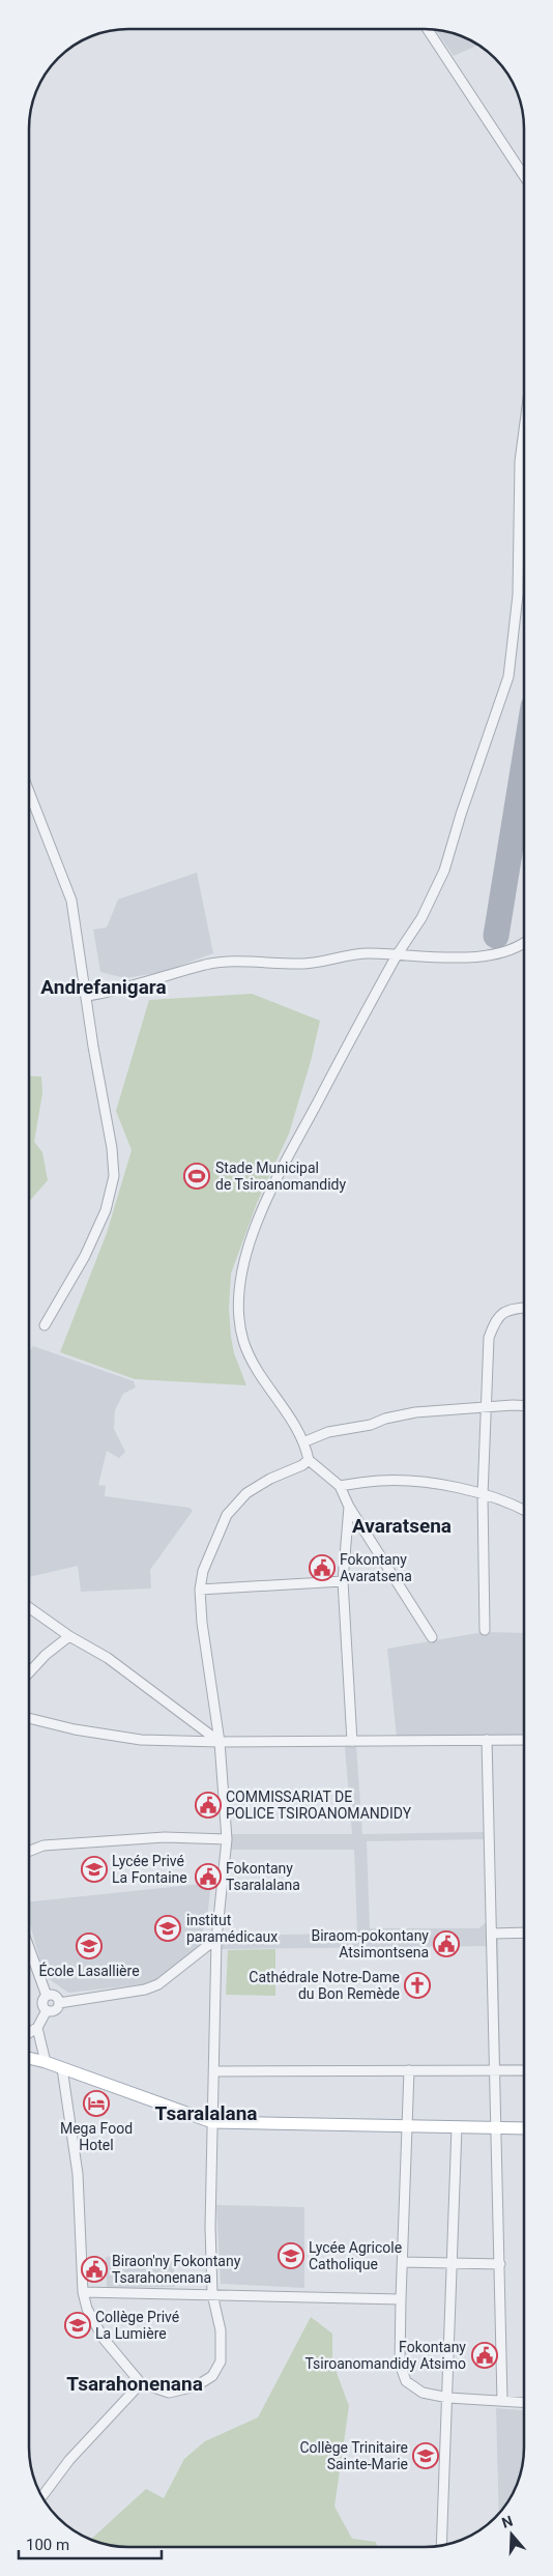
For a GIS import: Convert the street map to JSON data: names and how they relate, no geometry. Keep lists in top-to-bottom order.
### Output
{
  "districts": [
    "Andrefanigara",
    "Avaratsena",
    "Tsaralalana",
    "Tsarahonenana"
  ],
  "places": {
    "sports": ["Stade Municipal de Tsiroanomandidy"],
    "public building": [
      "Fokontany Avaratsena",
      "COMMISSARIAT DE POLICE TSIROANOMANDIDY",
      "Fokontany Tsaralalana",
      "Biraom-pokontany Atsimontsena",
      "Biraon'ny Fokontany Tsarahonenana",
      "Fokontany Tsiroanomandidy Atsimo"
    ],
    "school or university": [
      "Lycée Privé La Fontaine",
      "institut paramédicaux",
      "École Lasallière",
      "Lycée Agricole Catholique",
      "Collège Privé La Lumière",
      "Collège Trinitaire Sainte-Marie"
    ],
    "church": ["Cathédrale Notre-Dame du Bon Remède"],
    "hotel": ["Mega Food Hotel"]
  },
  "scale_bar": "100 m",
  "north": "top"
}
